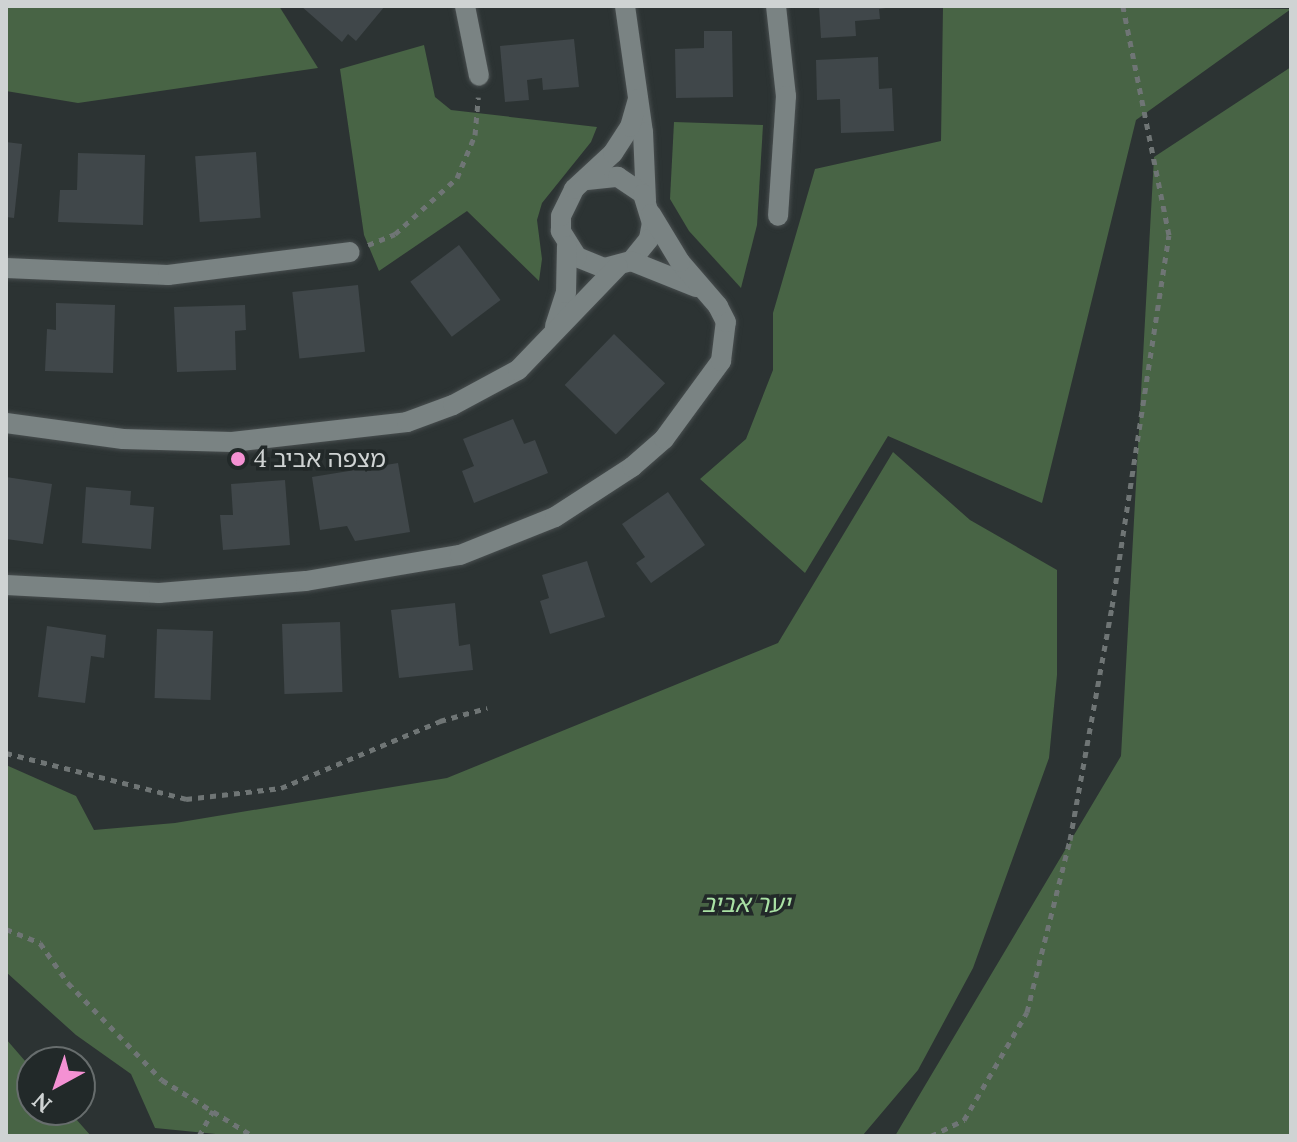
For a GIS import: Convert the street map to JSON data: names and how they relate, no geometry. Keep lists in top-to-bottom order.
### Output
{
  "parks": ["יער אביב"],
  "places": ["מצפה אביב 4"],
  "north": "bottom left"
}
